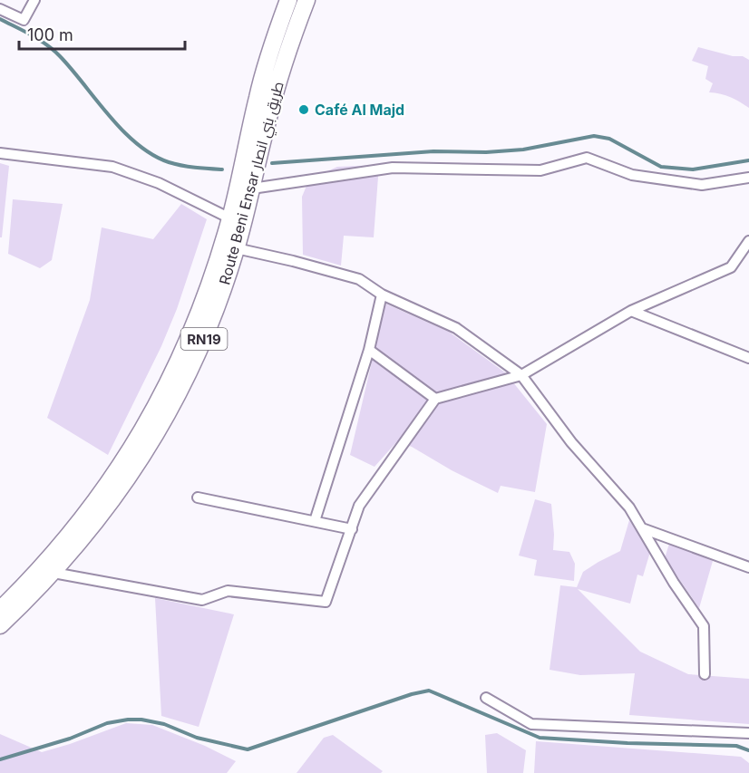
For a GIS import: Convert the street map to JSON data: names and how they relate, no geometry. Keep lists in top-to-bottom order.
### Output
{
  "streets": {
    "highway": ["Route Beni Ensar طريق بني انصار", "RN19"]
  },
  "places": ["Café Al Majd"],
  "scale_bar": "100 m"
}
